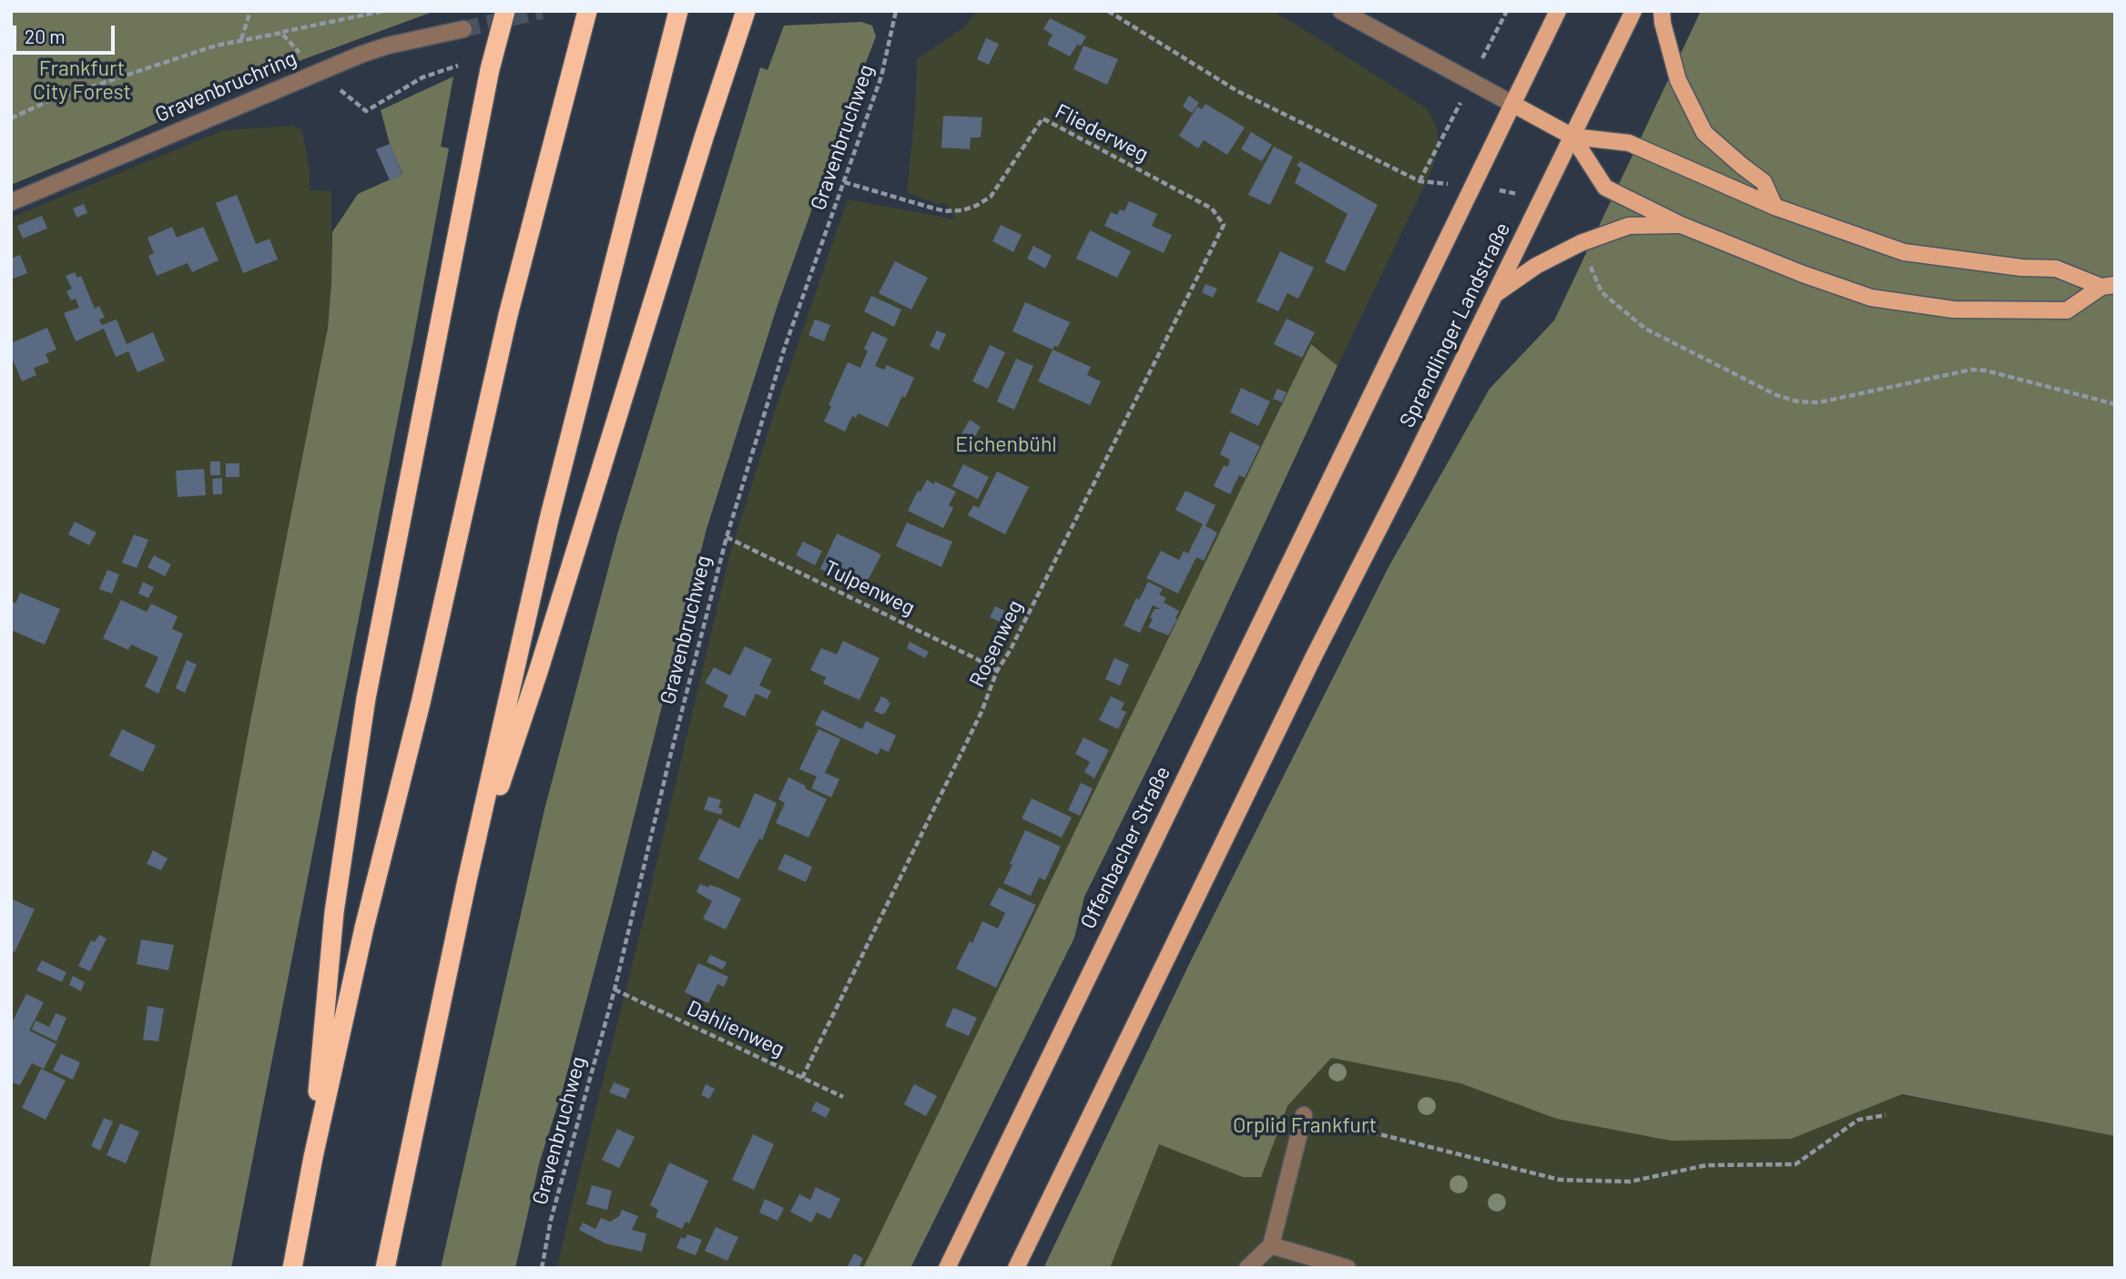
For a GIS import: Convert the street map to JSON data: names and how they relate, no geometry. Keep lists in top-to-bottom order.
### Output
{
  "streets": {
    "main road": ["Sprendlinger Landstraße", "Offenbacher Straße"],
    "street": ["Gravenbruchring"],
    "path": [
      "Fliederweg",
      "Gravenbruchweg",
      "Tulpenweg",
      "Rosenweg",
      "Dahlienweg"
    ]
  },
  "crossings": [
    ["Fliederweg", "Gravenbruchweg"],
    ["Fliederweg", "Rosenweg"],
    ["Gravenbruchweg", "Tulpenweg"],
    ["Gravenbruchweg", "Dahlienweg"],
    ["Tulpenweg", "Rosenweg"],
    ["Rosenweg", "Dahlienweg"]
  ],
  "parks": ["Frankfurt City Forest", "Eichenbühl", "Orplid Frankfurt"],
  "scale_bar": "20 m"
}
